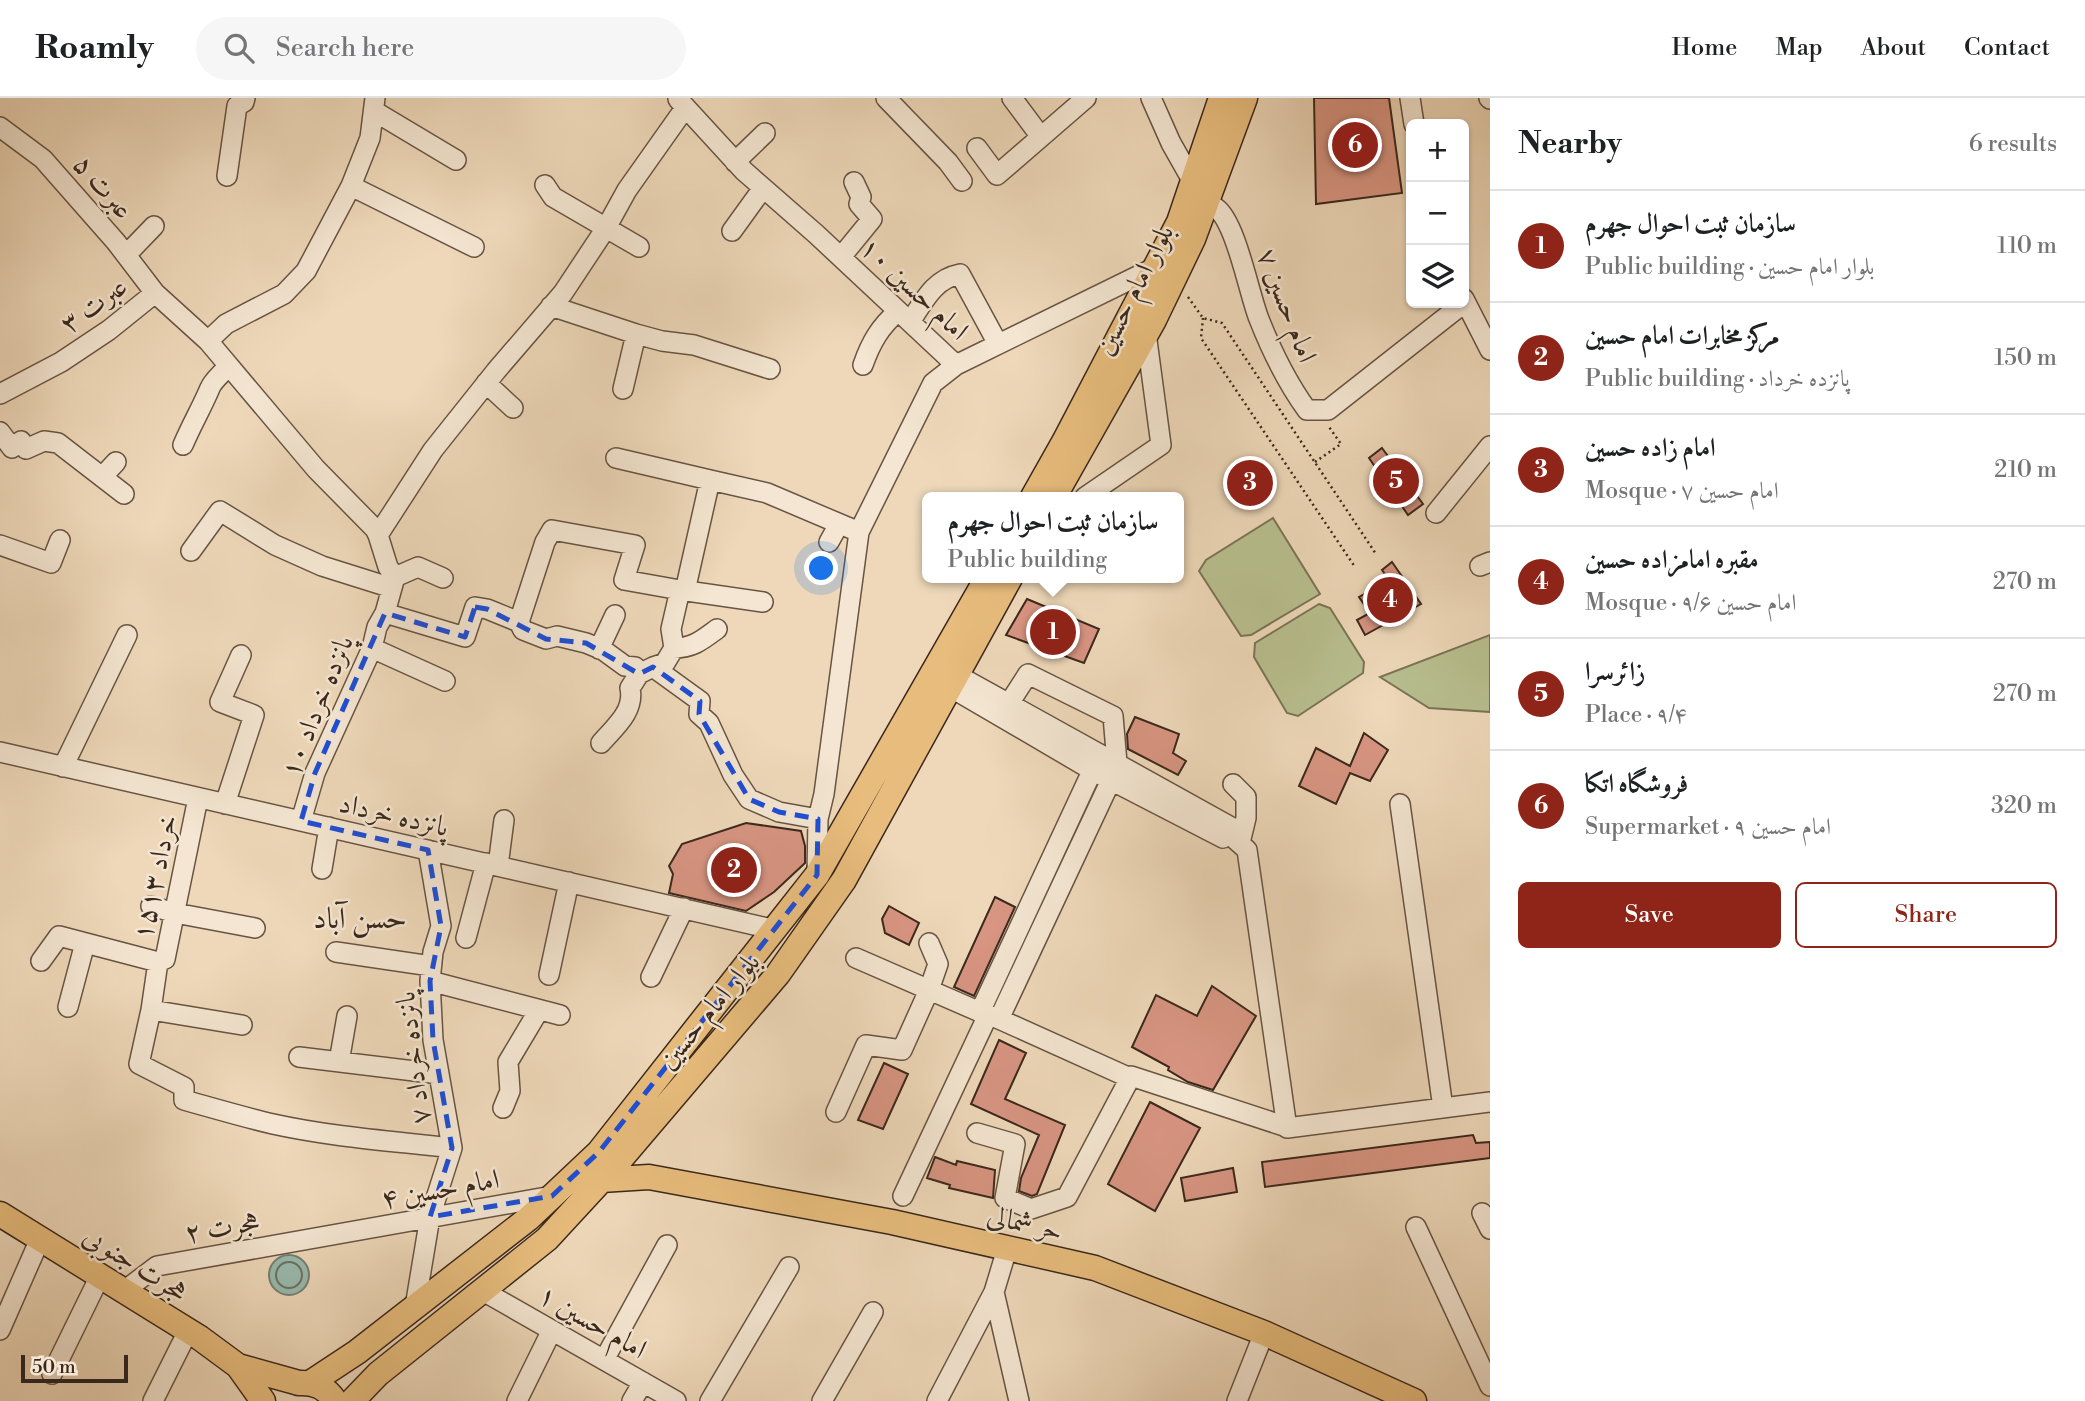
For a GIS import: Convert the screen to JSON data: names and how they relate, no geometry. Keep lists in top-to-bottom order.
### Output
{
  "streets": {
    "main road": ["بلوار امام حسین", "حر شمالی", "هجرت جنوبی"],
    "street": [
      "عبرت ۵",
      "امام حسین ۱۰",
      "عبرت ۳",
      "امام حسین ۷",
      "پانزده خرداد ۱۰",
      "پانزده خرداد",
      "۱۵خرداد ۱۳",
      "پانزده خرداد ۷",
      "امام حسین ۴",
      "هجرت ۲",
      "امام حسین ۱"
    ]
  },
  "crossings": [
    ["عبرت ۵", "عبرت ۳"],
    ["امام حسین ۱۰", "بلوار امام حسین"],
    ["بلوار امام حسین", "امام حسین ۷"],
    ["بلوار امام حسین", "پانزده خرداد"],
    ["بلوار امام حسین", "پانزده خرداد ۷"],
    ["بلوار امام حسین", "امام حسین ۴"],
    ["بلوار امام حسین", "حر شمالی"],
    ["بلوار امام حسین", "هجرت جنوبی"],
    ["بلوار امام حسین", "امام حسین ۱"],
    ["عبرت ۳", "پانزده خرداد ۱۰"],
    ["پانزده خرداد ۱۰", "پانزده خرداد"],
    ["پانزده خرداد", "۱۵خرداد ۱۳"],
    ["پانزده خرداد", "پانزده خرداد ۷"],
    ["پانزده خرداد ۷", "امام حسین ۴"],
    ["امام حسین ۴", "هجرت ۲"],
    ["هجرت ۲", "هجرت جنوبی"]
  ],
  "districts": ["حسن آباد"],
  "scale_bar": "50 m",
  "page": {
    "header": "Roamly",
    "search": "Search here",
    "nav": [
      "Home",
      "Map",
      "About",
      "Contact"
    ],
    "heading": ["Nearby", "6 results"],
    "pins": [
      "6",
      "5",
      "3",
      "4",
      "1",
      "2"
    ],
    "map_buttons": ["+", "−"],
    "list": [
      {
        "mark": "1",
        "name": "سازمان ثبت احوال جهرم",
        "note": "Public building · بلوار امام حسین",
        "value": "110 m"
      },
      {
        "mark": "2",
        "name": "مرکز مخابرات امام حسین",
        "note": "Public building · پانزده خرداد",
        "value": "150 m"
      },
      {
        "mark": "3",
        "name": "امام زاده حسین",
        "note": "Mosque · امام حسین ۷",
        "value": "210 m"
      },
      {
        "mark": "4",
        "name": "مقبره امامزاده حسین",
        "note": "Mosque · امام حسین ۹/۶",
        "value": "270 m"
      },
      {
        "mark": "5",
        "name": "زائرسرا",
        "note": "Place · ۹/۴",
        "value": "270 m"
      },
      {
        "mark": "6",
        "name": "فروشگاه اتکا",
        "note": "Supermarket · امام حسین ۹",
        "value": "320 m"
      }
    ],
    "popup": ["سازمان ثبت احوال جهرم", "Public building"],
    "buttons": ["Save", "Share"],
    "scale": "50 m"
  }
}
